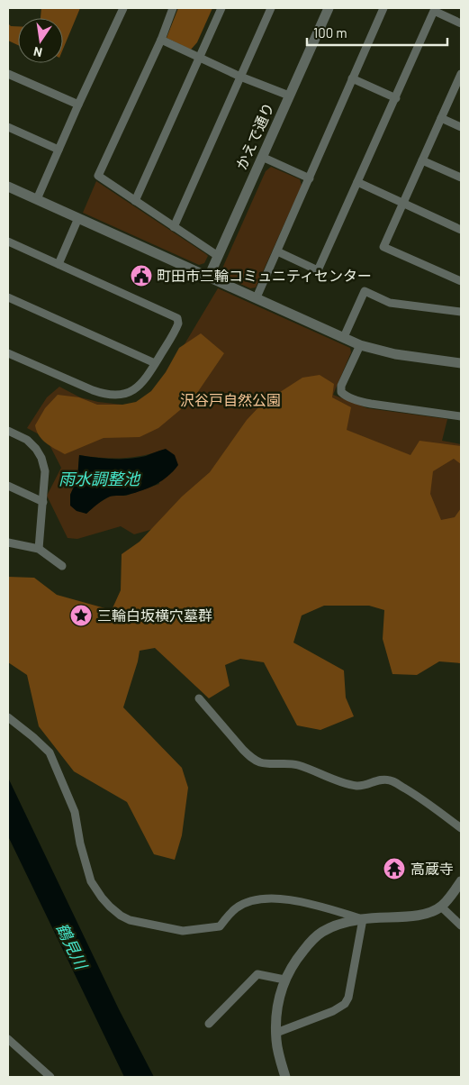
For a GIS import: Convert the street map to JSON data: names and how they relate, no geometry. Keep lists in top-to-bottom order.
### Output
{
  "streets": {
    "street": ["かえで通り"]
  },
  "water": ["雨水調整池", "鶴見川"],
  "parks": ["沢谷戸自然公園"],
  "places": {
    "public building": ["町田市三輪コミュニティセンター"],
    "place": ["三輪白坂横穴墓群"],
    "temple": ["高蔵寺"]
  },
  "scale_bar": "100 m",
  "north": "bottom"
}
